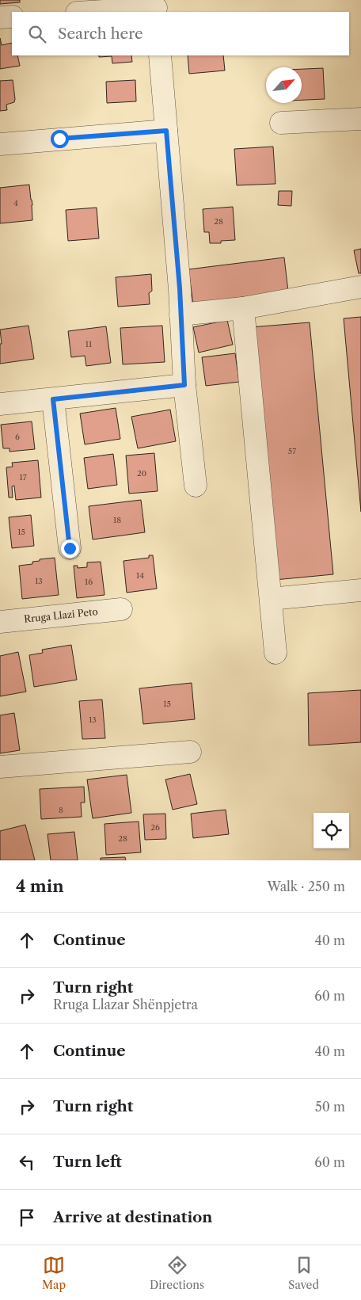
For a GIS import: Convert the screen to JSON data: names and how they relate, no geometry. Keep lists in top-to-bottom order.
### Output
{
  "streets": {
    "street": ["Rruga Llazi Peto"]
  },
  "house_numbers": [
    "4",
    "28",
    "11",
    "6",
    "57",
    "20",
    "17",
    "18",
    "15",
    "14",
    "13",
    "16",
    "15",
    "13",
    "8",
    "26",
    "28"
  ],
  "north": "top right",
  "page": {
    "search": "Search here",
    "heading": ["4 min", "Walk · 250 m"],
    "list": [
      ["Continue", "40 m"],
      ["Turn right", "Rruga Llazar Shënpjetra", "60 m"],
      ["Continue", "40 m"],
      ["Turn right", "50 m"],
      ["Turn left", "60 m"],
      "Arrive at destination"
    ],
    "nav": ["Map", "Directions", "Saved"]
  }
}
